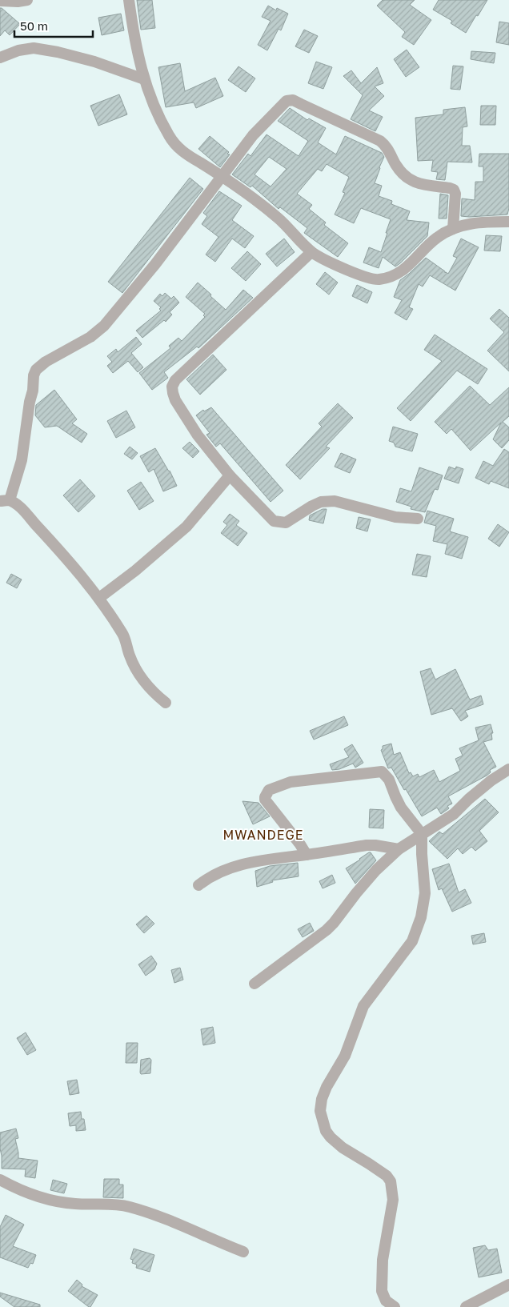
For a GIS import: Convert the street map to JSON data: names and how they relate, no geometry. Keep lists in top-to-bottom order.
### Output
{
  "districts": ["MWANDEGE"],
  "scale_bar": "50 m"
}
